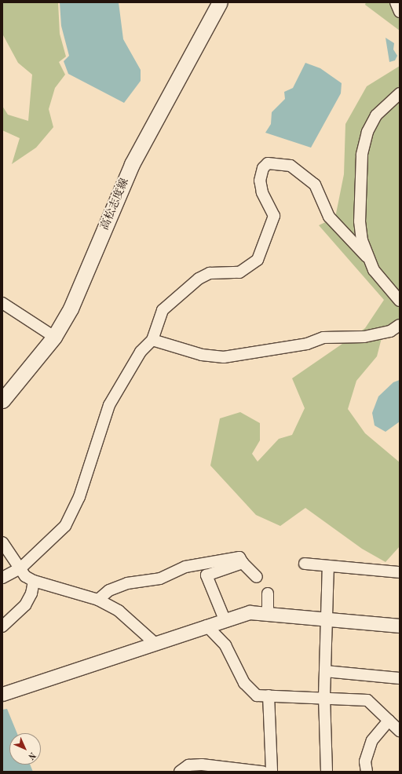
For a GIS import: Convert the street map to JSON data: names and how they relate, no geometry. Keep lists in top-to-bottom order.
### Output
{
  "streets": {
    "main road": ["高松志度線"]
  },
  "north": "bottom right"
}
